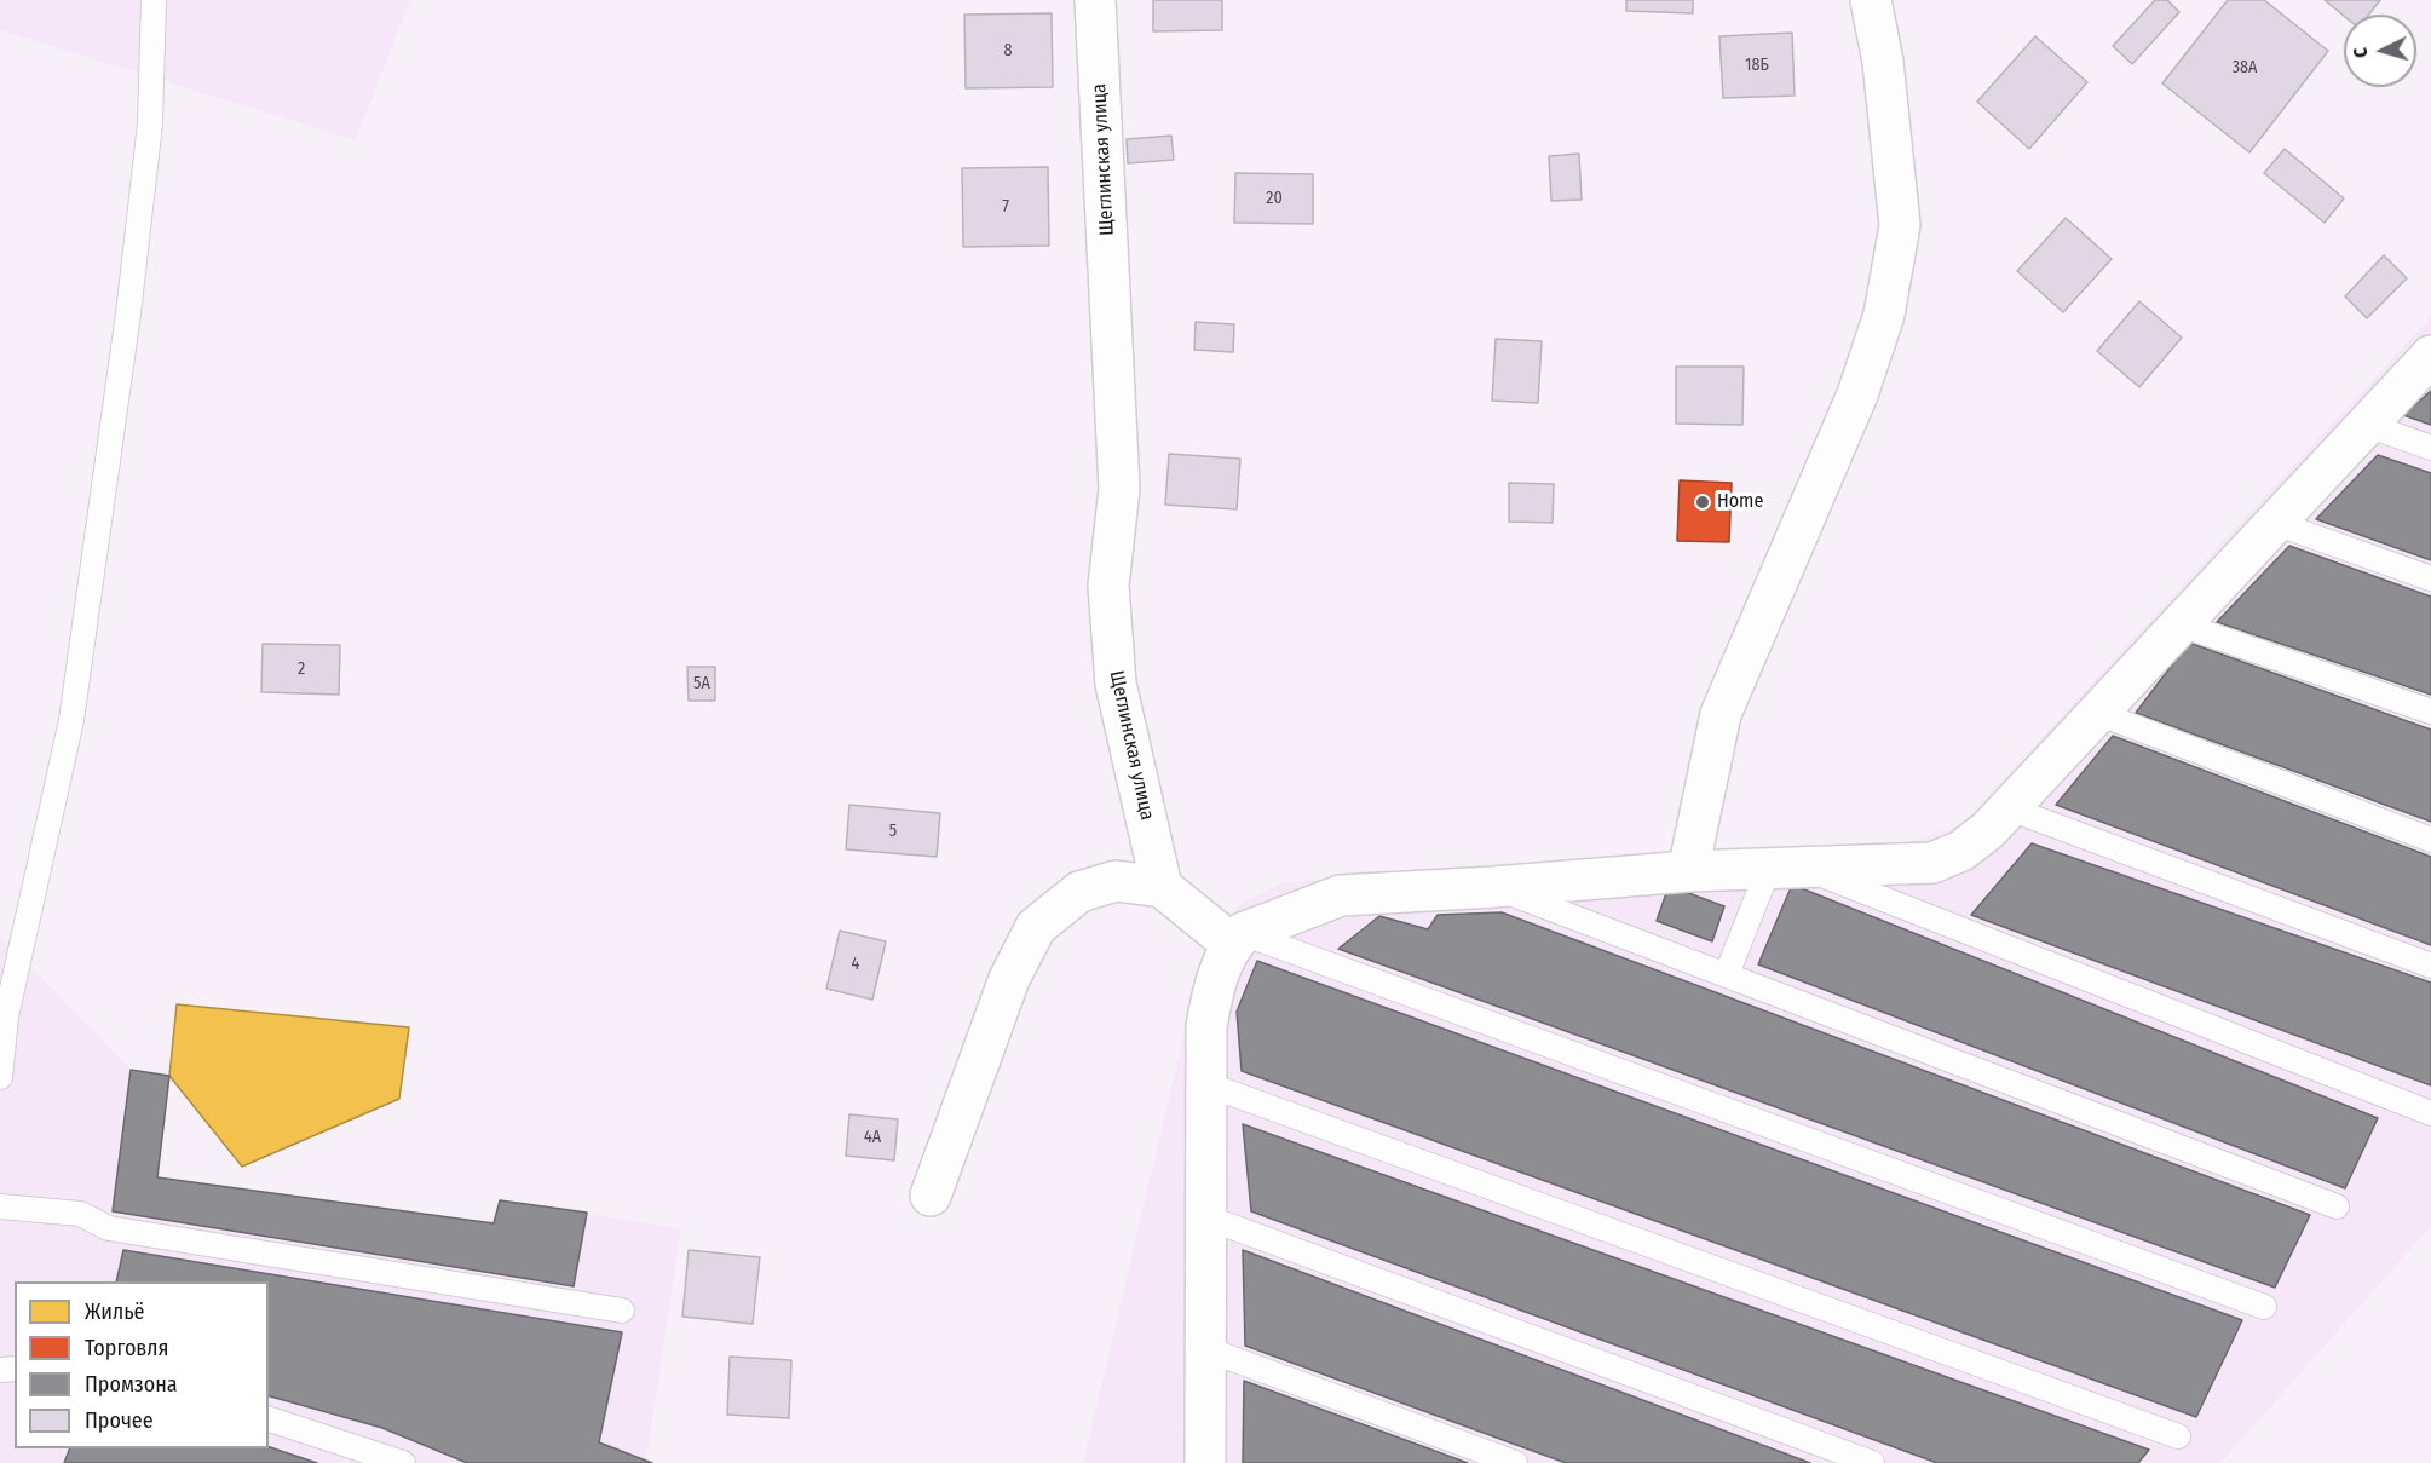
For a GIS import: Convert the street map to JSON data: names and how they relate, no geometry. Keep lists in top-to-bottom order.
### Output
{
  "streets": {
    "street": ["Щеглинская улица"]
  },
  "places": ["Home"],
  "house_numbers": [
    "8",
    "18Б",
    "38А",
    "20",
    "7",
    "2",
    "5А",
    "5",
    "4",
    "4А"
  ],
  "legend": [
    "Жильё",
    "Торговля",
    "Промзона",
    "Прочее"
  ],
  "north": "left"
}
